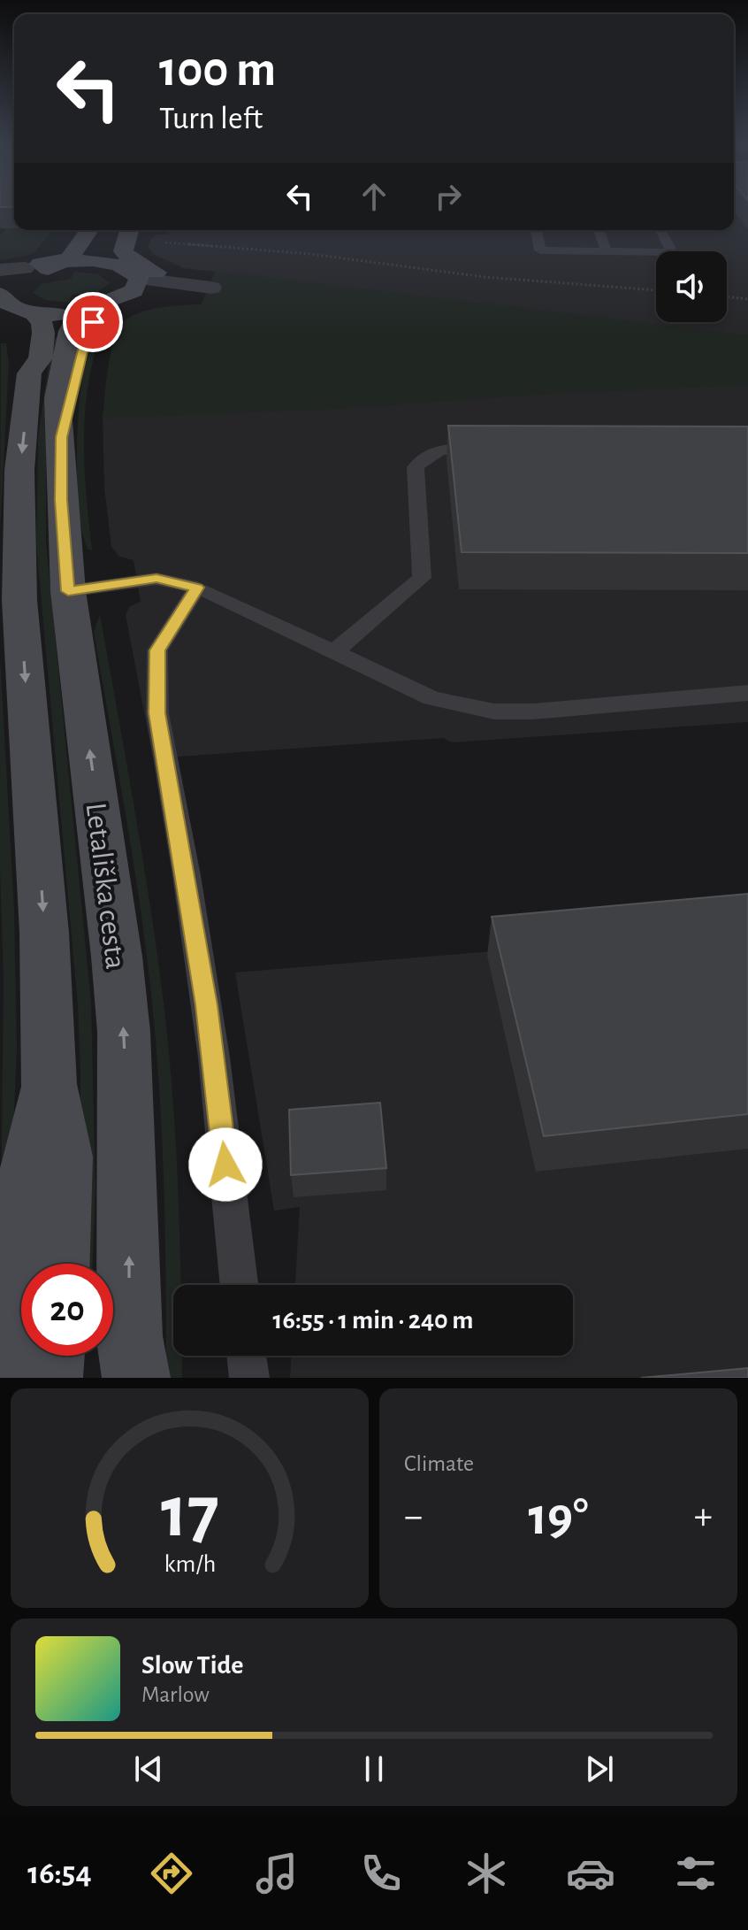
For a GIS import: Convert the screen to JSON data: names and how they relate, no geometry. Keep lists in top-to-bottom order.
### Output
{
  "streets": {
    "main road": ["Letališka cesta"]
  },
  "page": {
    "turn": ["100 m", "Turn left"],
    "limit": "20",
    "trip": "16:55 · 1 min · 240 m",
    "tile": "Climate",
    "heat": ["−", "19°", "+"],
    "song": ["Slow Tide", "Marlow"],
    "tabs": "16:54",
    "gauge": ["17", "km/h"]
  }
}
